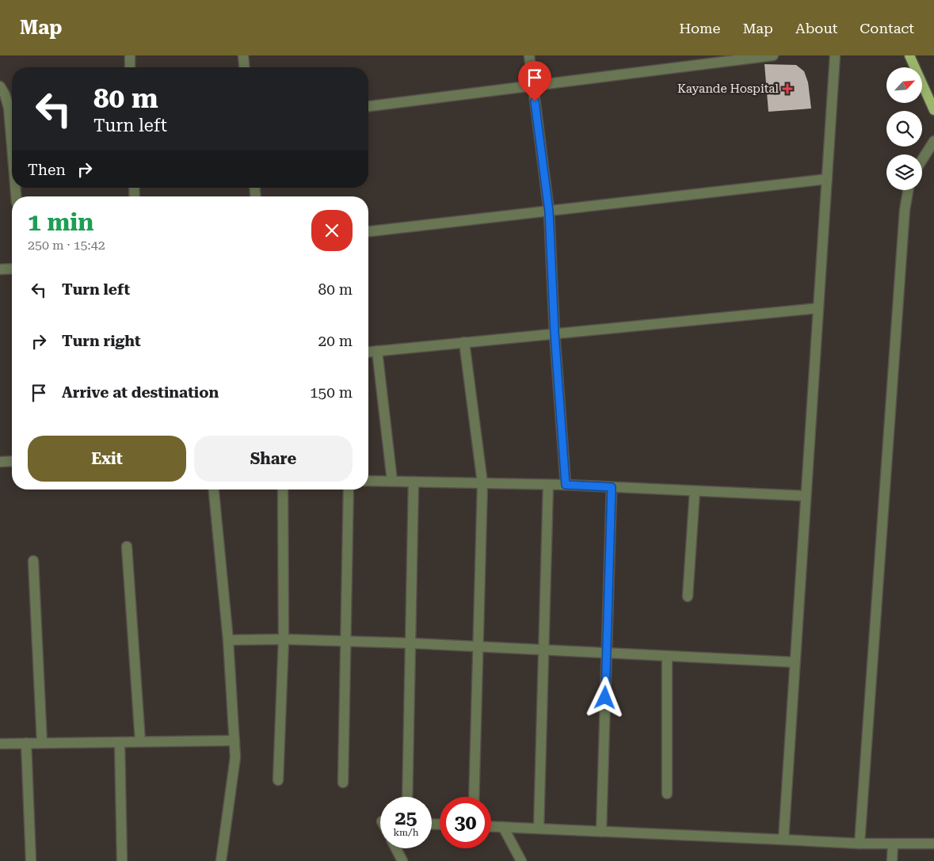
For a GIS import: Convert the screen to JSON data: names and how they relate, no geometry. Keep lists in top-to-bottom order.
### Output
{
  "places": {
    "health": ["Kayande Hospital"]
  },
  "north": "top right",
  "page": {
    "header": "Map",
    "nav": [
      "Home",
      "Map",
      "About",
      "Contact"
    ],
    "turn": ["80 m", "Turn left"],
    "then": "Then",
    "heading": ["1 min", "250 m · 15:42"],
    "list": [
      {
        "name": "Turn left",
        "value": "80 m"
      },
      {
        "name": "Turn right",
        "value": "20 m"
      },
      {
        "name": "Arrive at destination",
        "value": "150 m"
      }
    ],
    "buttons": ["Exit", "Share"],
    "speed": "25 km/h",
    "limit": "30"
  }
}
